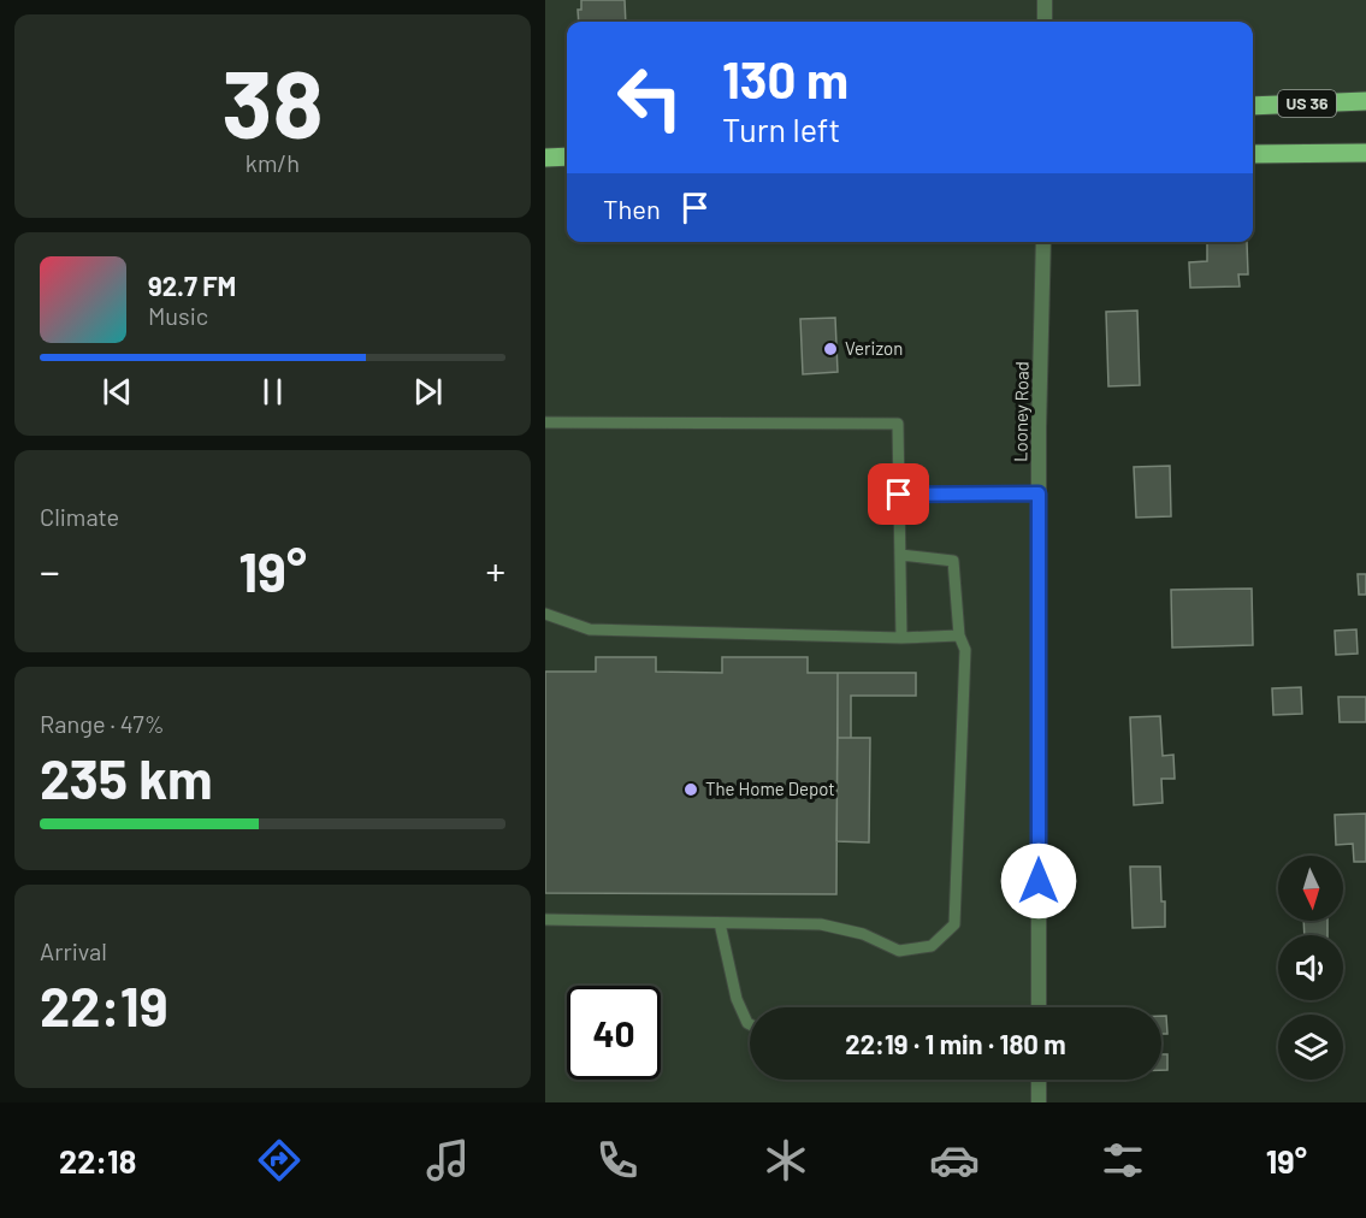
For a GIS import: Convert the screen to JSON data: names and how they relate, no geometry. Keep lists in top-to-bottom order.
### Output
{
  "streets": {
    "main road": ["US 36"],
    "street": ["Looney Road"]
  },
  "places": ["Verizon", "The Home Depot"],
  "north": "bottom",
  "page": {
    "tile": [
      ["38", "km/h"],
      "Climate",
      ["Range · 47%", "235 km"],
      ["Arrival", "22:19"]
    ],
    "turn": ["130 m", "Turn left"],
    "then": "Then",
    "song": ["92.7 FM", "Music"],
    "heat": ["−", "19°", "+"],
    "limit": "40",
    "trip": "22:19 · 1 min · 180 m",
    "tabs": ["22:18", "19°"]
  }
}
